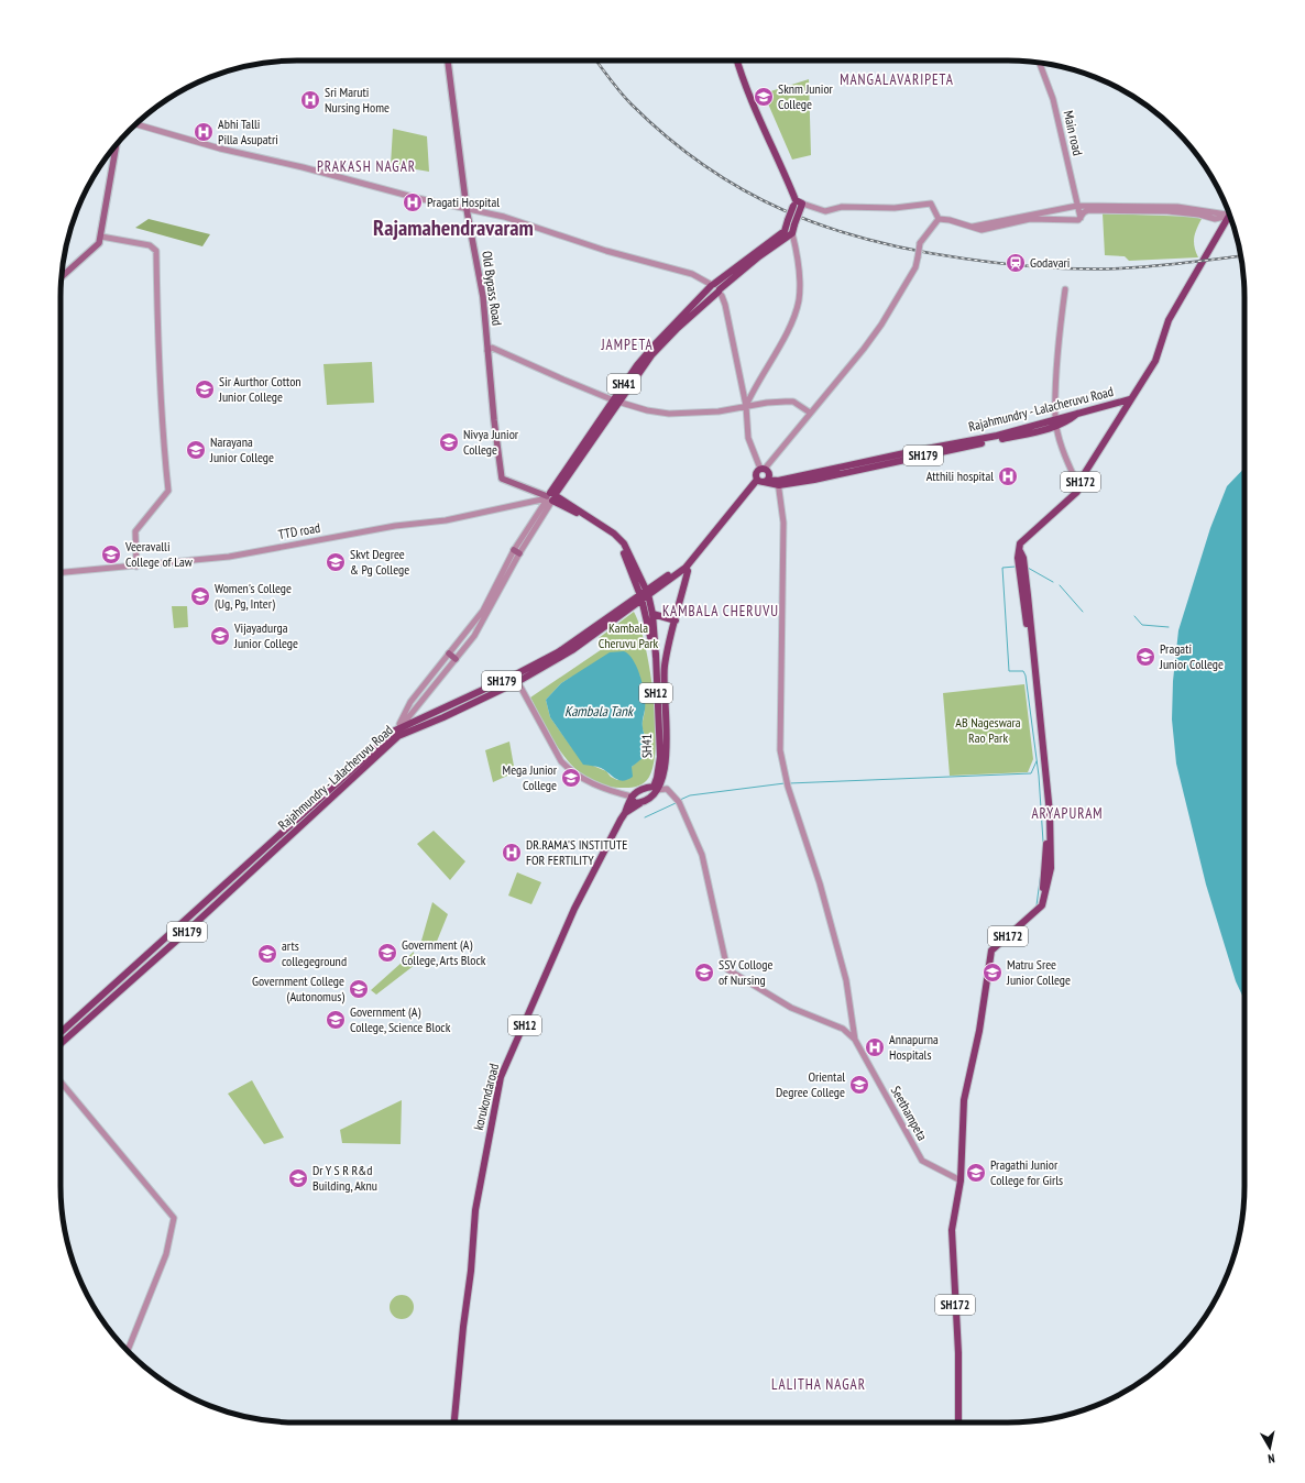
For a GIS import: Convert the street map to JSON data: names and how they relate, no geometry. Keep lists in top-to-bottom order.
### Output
{
  "streets": {
    "main road": [
      "Old Bypass Road",
      "SH41",
      "Rajahmundry - Lalacheruvu Road",
      "SH179",
      "SH172",
      "SH12",
      "korukondaroad"
    ],
    "street": ["Main road", "TTD road", "Seethampeta"]
  },
  "crossings": [
    ["Old Bypass Road", "SH41"],
    ["Old Bypass Road", "TTD road"],
    ["Old Bypass Road", "SH12"],
    ["SH41", "Rajahmundry - Lalacheruvu Road"],
    ["SH41", "TTD road"],
    ["SH41", "SH12"],
    ["SH41", "korukondaroad"],
    ["Rajahmundry - Lalacheruvu Road", "SH179"],
    ["Rajahmundry - Lalacheruvu Road", "SH172"],
    ["Rajahmundry - Lalacheruvu Road", "SH12"],
    ["SH179", "SH12"],
    ["SH172", "Seethampeta"],
    ["TTD road", "SH12"],
    ["SH12", "korukondaroad"]
  ],
  "districts": [
    "MANGALAVARIPETA",
    "PRAKASH NAGAR",
    "Rajamahendravaram",
    "JAMPETA",
    "KAMBALA CHERUVU",
    "ARYAPURAM",
    "LALITHA NAGAR"
  ],
  "water": ["Kambala Tank"],
  "parks": ["Kambala Cheruvu Park", "AB Nageswara Rao Park"],
  "places": {
    "school or university": [
      "Sknm Junior College",
      "Sir Aurthor Cotton Junior College",
      "Nivya Junior College",
      "Narayana Junior College",
      "Veeravalli College of Law",
      "Skvt Degree & Pg College",
      "Women's College (Ug, Pg, Inter)",
      "Vijayadurga Junior College",
      "Pragati Junior College",
      "Mega Junior College",
      "Government (A) College, Arts Block",
      "arts collegeground",
      "SSV Colloge of Nursing",
      "Matru Sree Junior College",
      "Government College (Autonomus)",
      "Government (A) College, Science Block",
      "Oriental Degree College",
      "Pragathi Junior College for Girls",
      "Dr Y S R R&d Building, Aknu"
    ],
    "hospital": [
      "Sri Maruti Nursing Home",
      "Abhi Talli Pilla Asupatri",
      "Pragati Hospital",
      "Atthili hospital",
      "DR.RAMA'S INSTITUTE FOR FERTILITY",
      "Annapurna Hospitals"
    ],
    "station": ["Godavari"]
  },
  "north": "bottom"
}
